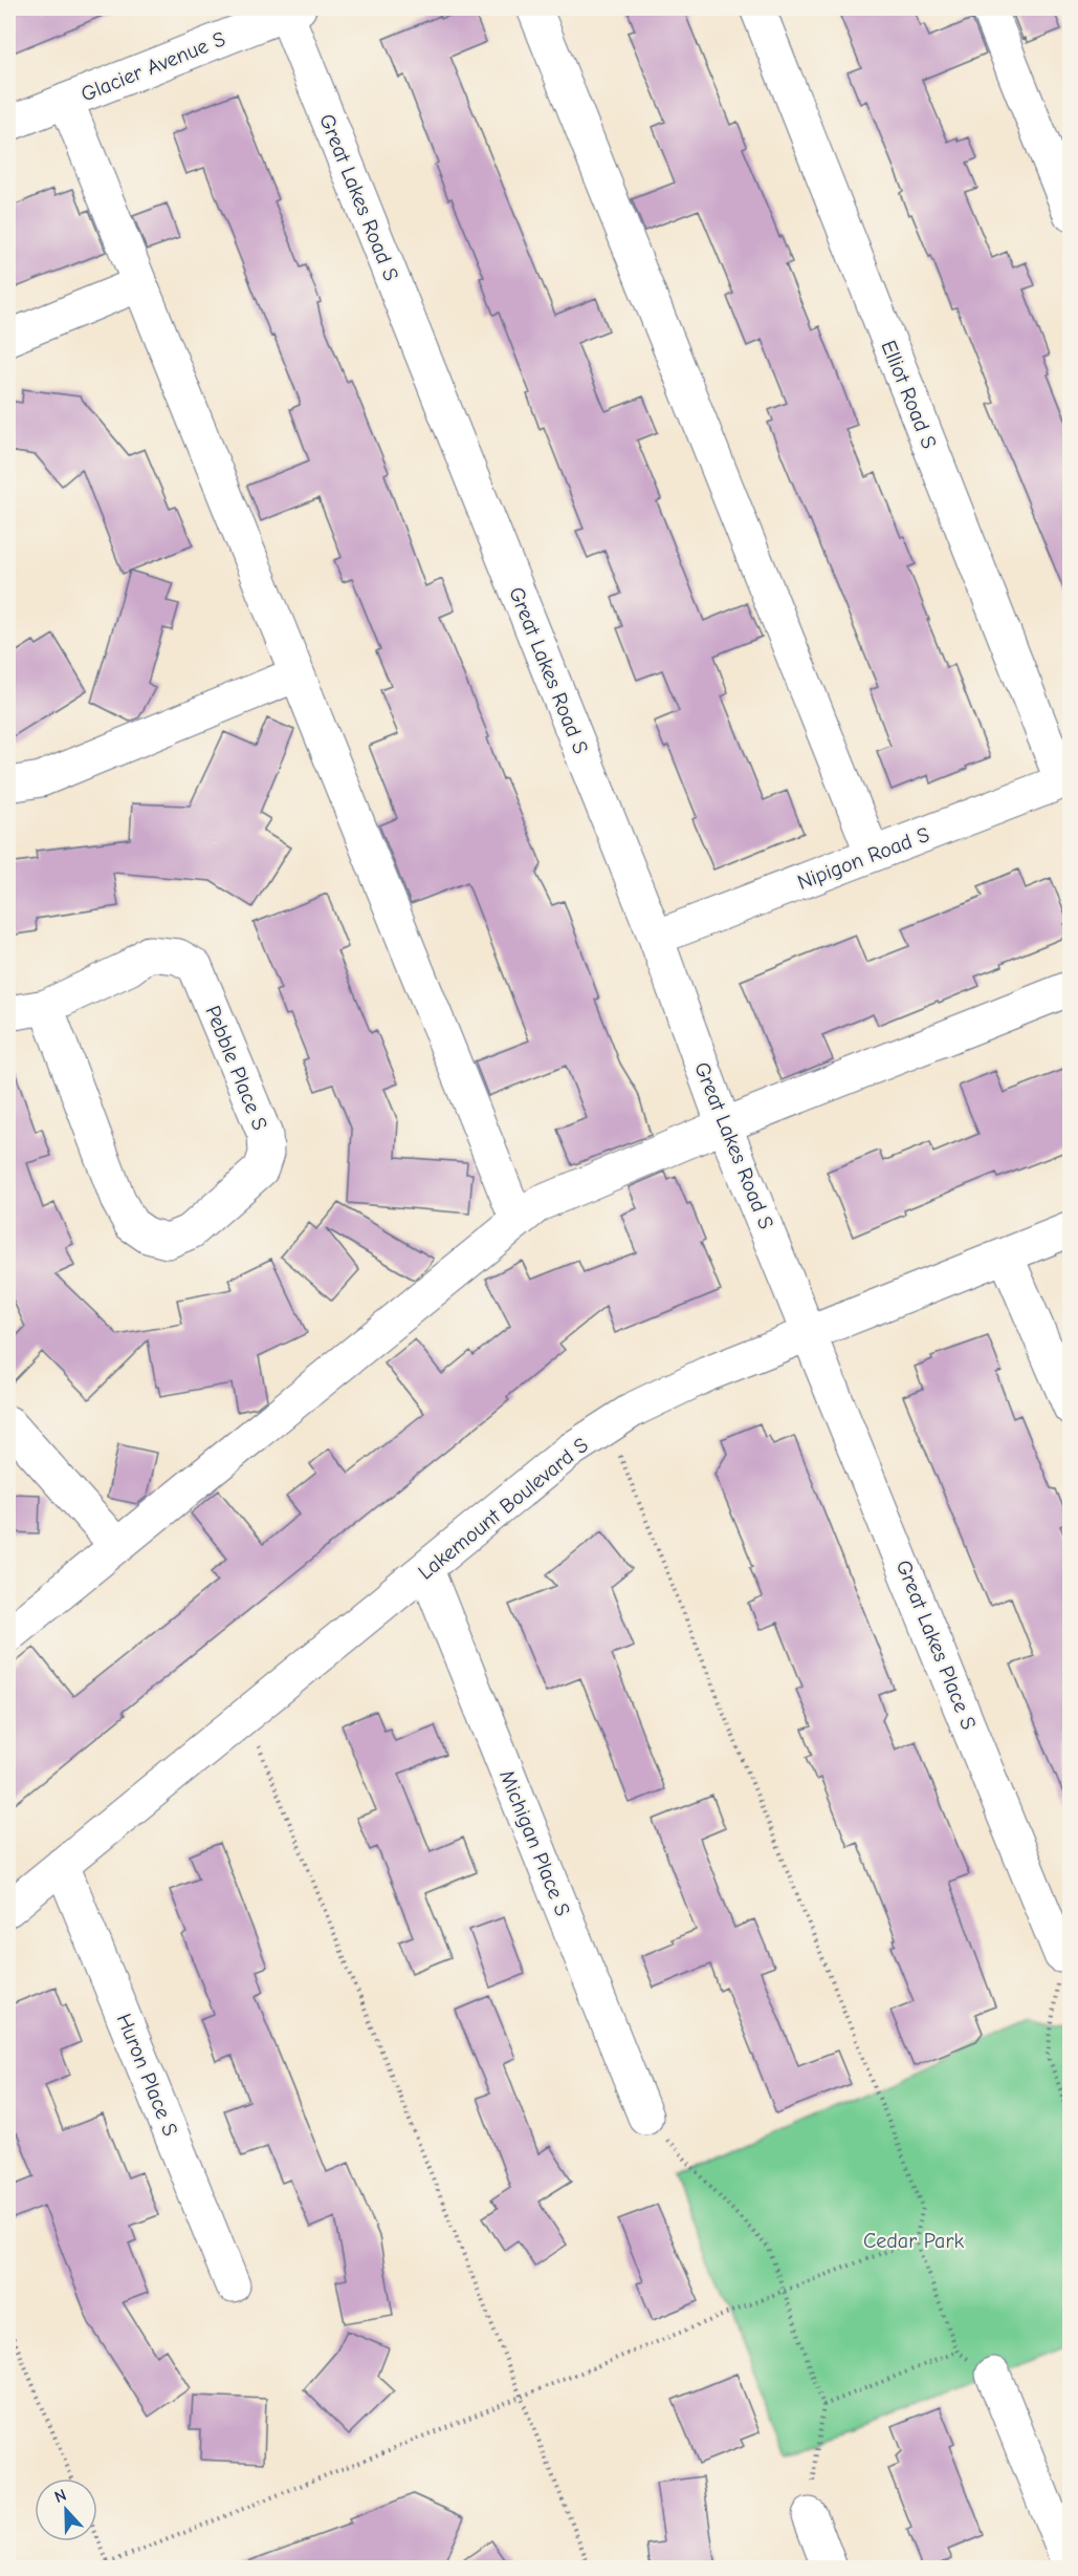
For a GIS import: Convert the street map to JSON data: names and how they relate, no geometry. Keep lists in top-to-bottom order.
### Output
{
  "streets": {
    "street": [
      "Glacier Avenue S",
      "Great Lakes Road S",
      "Elliot Road S",
      "Nipigon Road S",
      "Pebble Place S",
      "Lakemount Boulevard S",
      "Great Lakes Place S",
      "Michigan Place S",
      "Huron Place S"
    ]
  },
  "crossings": [
    ["Glacier Avenue S", "Great Lakes Road S"],
    ["Great Lakes Road S", "Nipigon Road S"],
    ["Great Lakes Road S", "Lakemount Boulevard S"],
    ["Great Lakes Road S", "Great Lakes Place S"],
    ["Elliot Road S", "Nipigon Road S"],
    ["Lakemount Boulevard S", "Great Lakes Place S"],
    ["Lakemount Boulevard S", "Michigan Place S"],
    ["Lakemount Boulevard S", "Huron Place S"]
  ],
  "parks": ["Cedar Park"],
  "north": "top"
}
